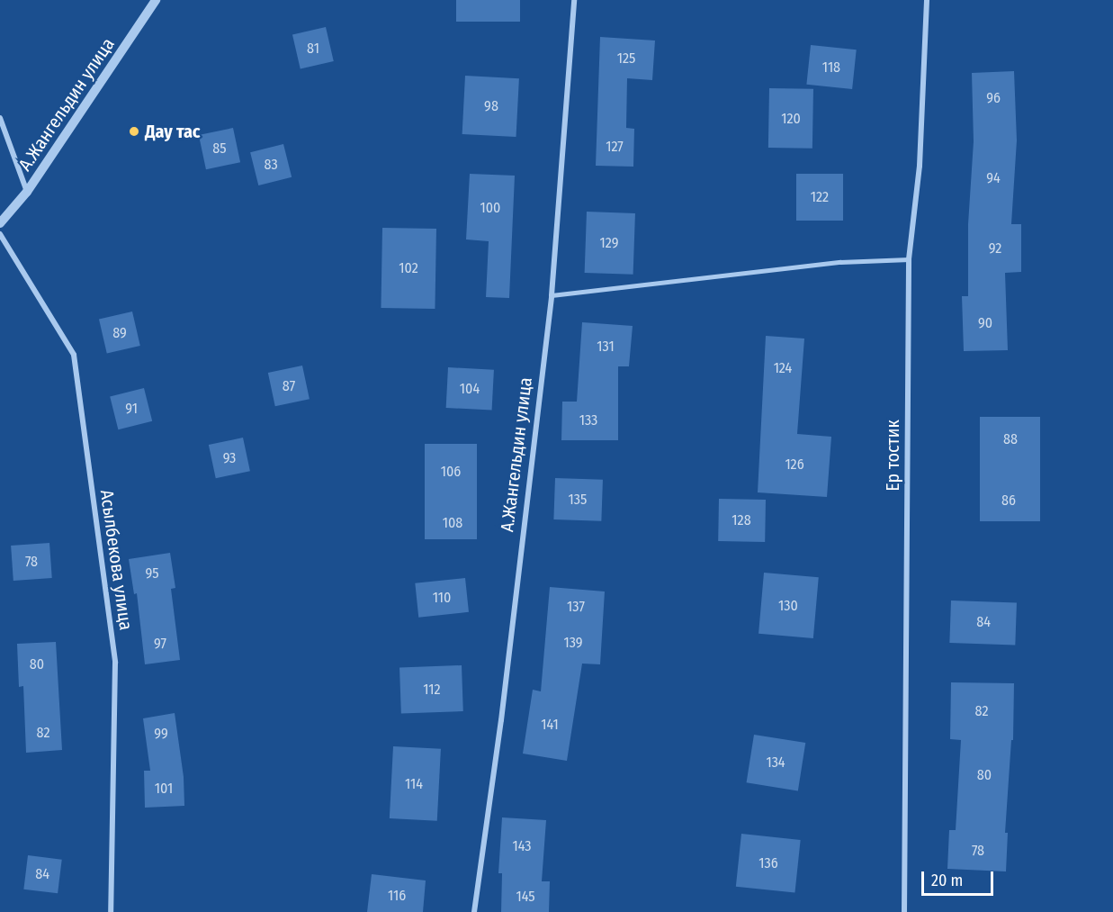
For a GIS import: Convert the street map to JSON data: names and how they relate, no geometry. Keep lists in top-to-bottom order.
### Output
{
  "streets": {
    "street": ["А.Жангельдин улица", "Ер тостик", "Асылбекова улица"]
  },
  "places": ["Дау тас"],
  "house_numbers": [
    "81",
    "125",
    "118",
    "96",
    "98",
    "120",
    "127",
    "85",
    "83",
    "94",
    "122",
    "100",
    "129",
    "92",
    "102",
    "90",
    "89",
    "131",
    "124",
    "87",
    "104",
    "91",
    "133",
    "88",
    "93",
    "126",
    "106",
    "135",
    "86",
    "128",
    "108",
    "78",
    "95",
    "110",
    "130",
    "137",
    "84",
    "139",
    "97",
    "80",
    "112",
    "82",
    "141",
    "82",
    "99",
    "134",
    "80",
    "114",
    "101",
    "143",
    "78",
    "136",
    "84",
    "116",
    "145"
  ],
  "scale_bar": "20 m"
}
